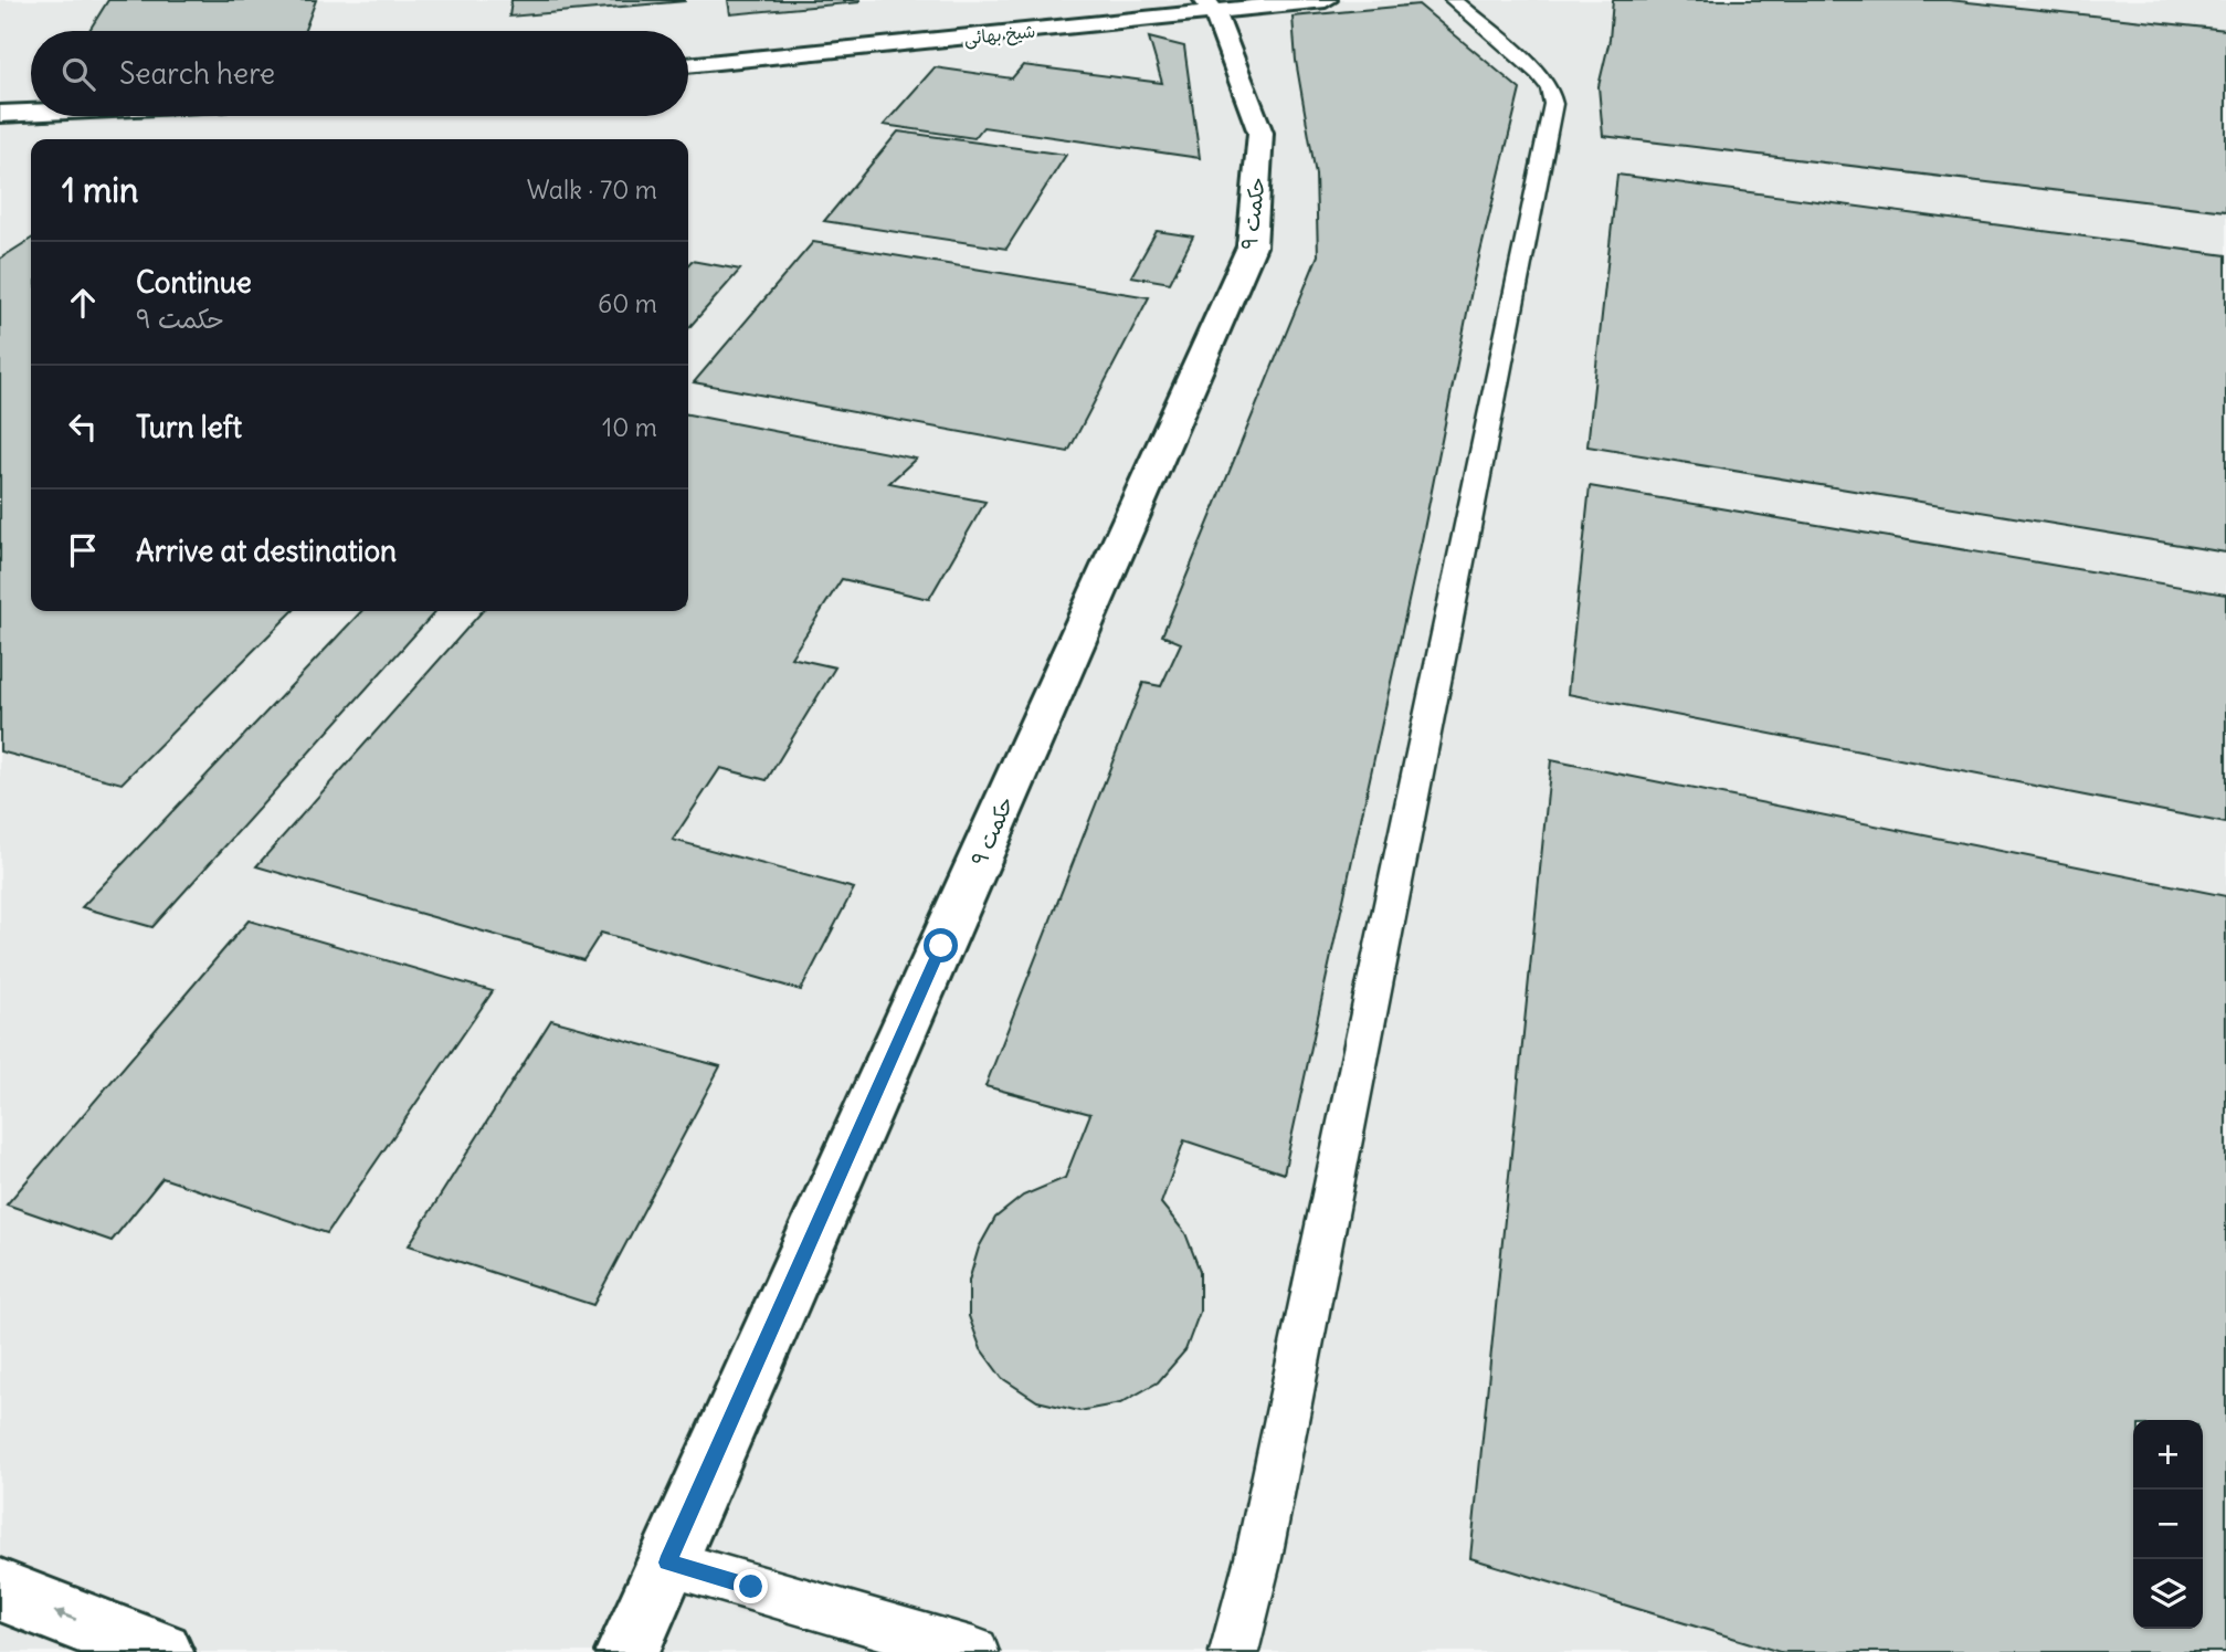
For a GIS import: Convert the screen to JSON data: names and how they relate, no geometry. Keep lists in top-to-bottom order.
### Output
{
  "streets": {
    "street": ["شیخ بهائی", "حکمت ۹"]
  },
  "crossings": [
    ["شیخ بهائی", "حکمت ۹"]
  ],
  "page": {
    "search": "Search here",
    "heading": ["1 min", "Walk · 70 m"],
    "list": [
      ["Continue", "حکمت ۹", "60 m"],
      ["Turn left", "10 m"],
      "Arrive at destination"
    ],
    "map_buttons": ["+", "−"]
  }
}
